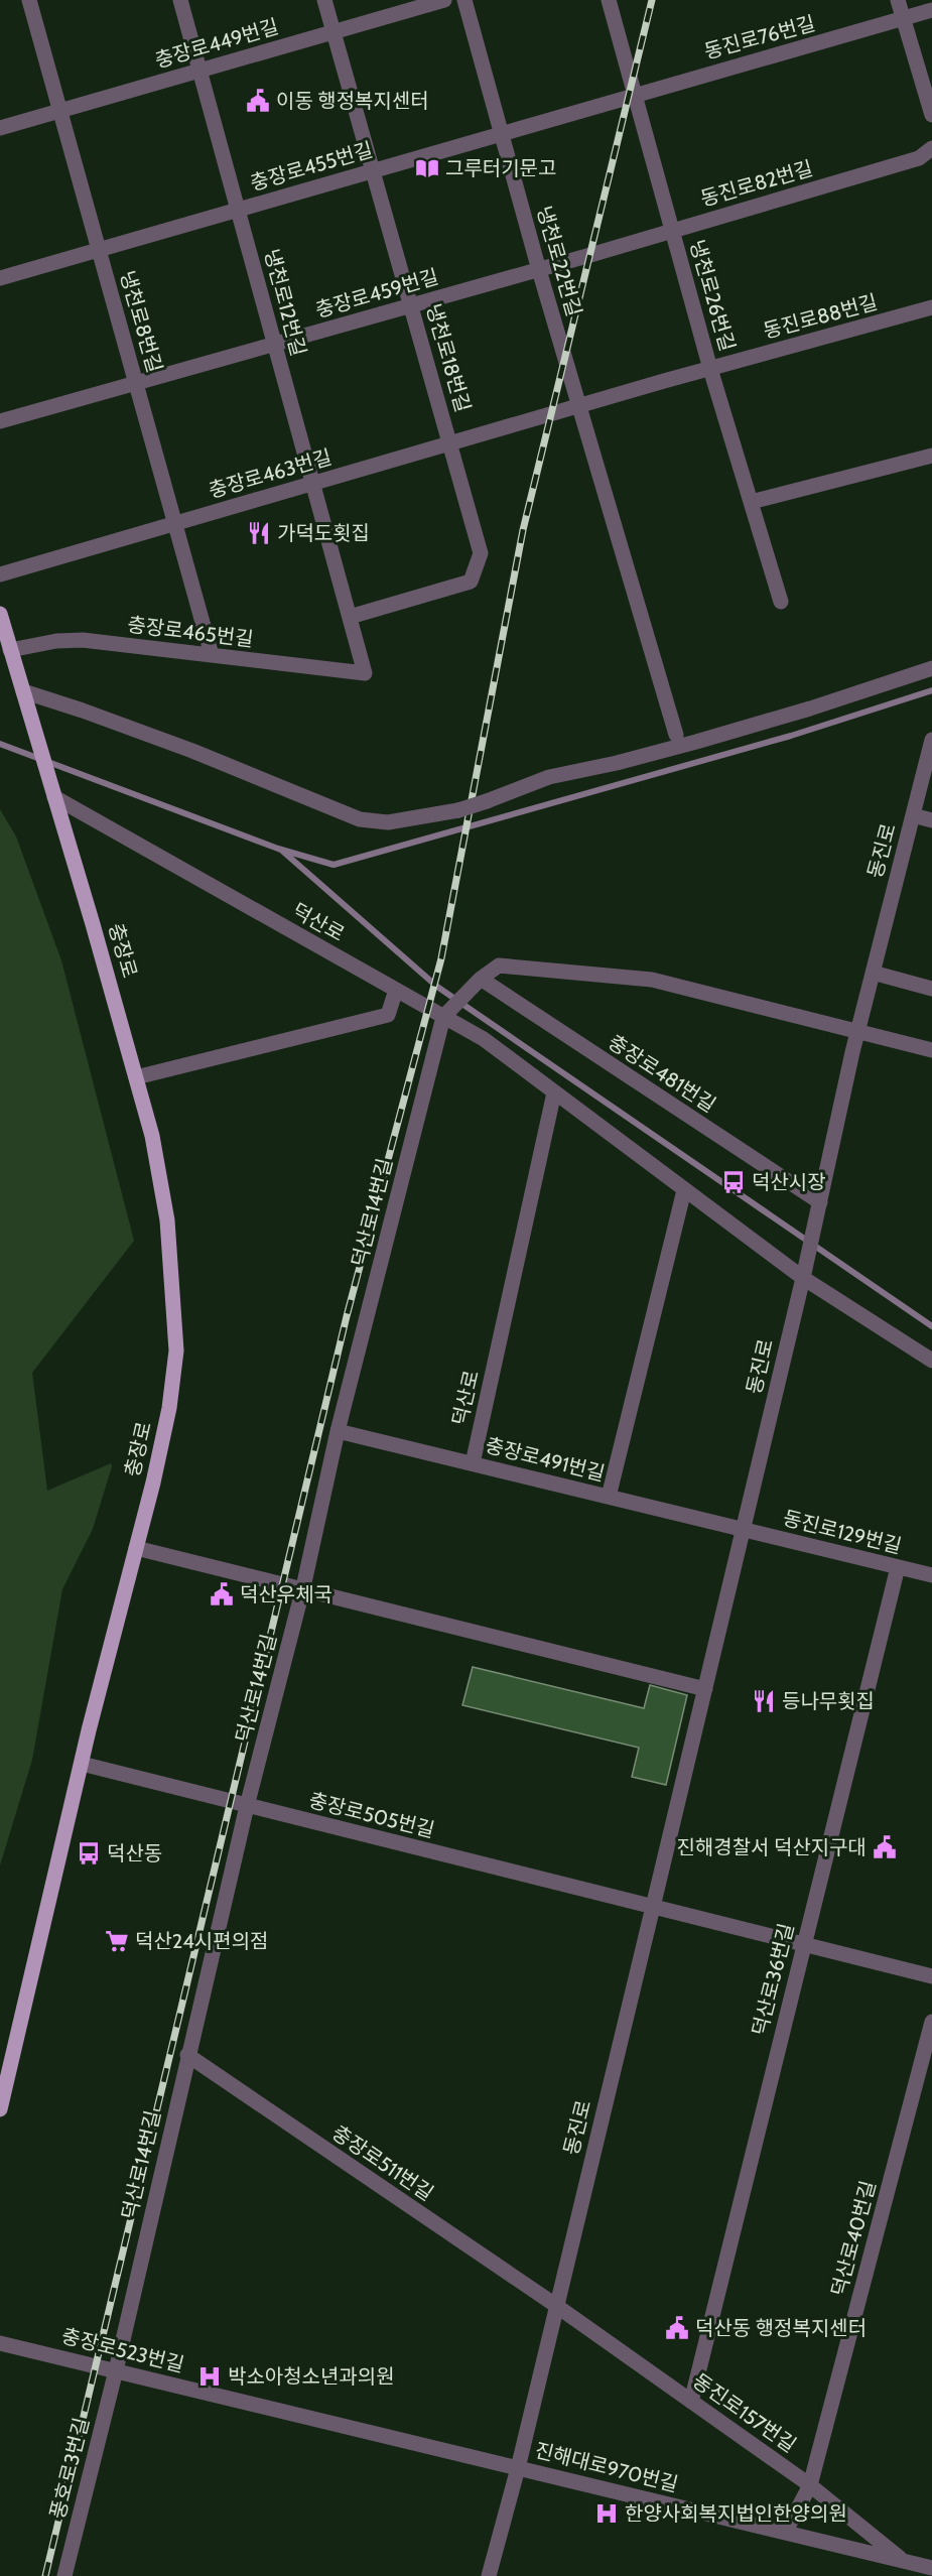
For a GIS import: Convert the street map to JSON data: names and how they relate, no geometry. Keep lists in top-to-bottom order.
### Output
{
  "streets": {
    "main road": ["충장로"],
    "street": [
      "동진로76번길",
      "충장로449번길",
      "충장로455번길",
      "동진로82번길",
      "냉천로22번길",
      "충장로459번길",
      "냉천로26번길",
      "냉천로12번길",
      "동진로88번길",
      "냉천로8번길",
      "냉천로18번길",
      "충장로463번길",
      "충장로465번길",
      "동진로",
      "덕산로",
      "충장로481번길",
      "덕산로14번길",
      "충장로491번길",
      "동진로129번길",
      "충장로505번길",
      "덕산로36번길",
      "충장로511번길",
      "덕산로40번길",
      "충장로523번길",
      "동진로157번길",
      "진해대로970번길",
      "풍호로3번길"
    ]
  },
  "crossings": [
    ["동진로76번길", "충장로455번길"],
    ["동진로76번길", "냉천로26번길"],
    ["충장로449번길", "냉천로12번길"],
    ["충장로449번길", "냉천로8번길"],
    ["충장로449번길", "냉천로18번길"],
    ["충장로455번길", "냉천로22번길"],
    ["충장로455번길", "냉천로26번길"],
    ["충장로455번길", "냉천로12번길"],
    ["충장로455번길", "냉천로8번길"],
    ["충장로455번길", "냉천로18번길"],
    ["동진로82번길", "충장로459번길"],
    ["동진로82번길", "냉천로26번길"],
    ["냉천로22번길", "충장로459번길"],
    ["냉천로22번길", "동진로88번길"],
    ["충장로459번길", "냉천로12번길"],
    ["충장로459번길", "냉천로8번길"],
    ["충장로459번길", "냉천로18번길"],
    ["냉천로26번길", "동진로88번길"],
    ["냉천로12번길", "냉천로18번길"],
    ["냉천로12번길", "충장로463번길"],
    ["냉천로12번길", "충장로465번길"],
    ["동진로88번길", "충장로463번길"],
    ["냉천로8번길", "충장로463번길"],
    ["냉천로8번길", "충장로465번길"],
    ["냉천로18번길", "충장로463번길"],
    ["동진로", "덕산로"],
    ["동진로", "충장로481번길"],
    ["동진로", "충장로491번길"],
    ["동진로", "동진로129번길"],
    ["동진로", "충장로505번길"],
    ["동진로", "충장로511번길"],
    ["동진로", "충장로523번길"],
    ["동진로", "동진로157번길"],
    ["동진로", "진해대로970번길"],
    ["덕산로", "충장로"],
    ["덕산로", "덕산로14번길"],
    ["덕산로", "충장로491번길"],
    ["충장로", "충장로505번길"],
    ["덕산로14번길", "충장로491번길"],
    ["덕산로14번길", "충장로505번길"],
    ["덕산로14번길", "충장로511번길"],
    ["덕산로14번길", "충장로523번길"],
    ["덕산로14번길", "풍호로3번길"],
    ["충장로491번길", "동진로129번길"],
    ["동진로129번길", "덕산로36번길"],
    ["충장로505번길", "덕산로36번길"],
    ["덕산로36번길", "동진로157번길"],
    ["충장로511번길", "동진로157번길"],
    ["덕산로40번길", "동진로157번길"],
    ["덕산로40번길", "진해대로970번길"],
    ["충장로523번길", "진해대로970번길"],
    ["충장로523번길", "풍호로3번길"],
    ["동진로157번길", "진해대로970번길"]
  ],
  "places": {
    "public building": [
      "이동 행정복지센터",
      "덕산우체국",
      "진해경찰서 덕산지구대",
      "덕산동 행정복지센터"
    ],
    "library": ["그루터기문고"],
    "restaurant": ["가덕도횟집", "등나무횟집"],
    "bus stop": ["덕산시장", "덕산동"],
    "supermarket": ["덕산24시편의점"],
    "hospital": ["박소아청소년과의원", "한양사회복지법인한양의원"]
  }
}
